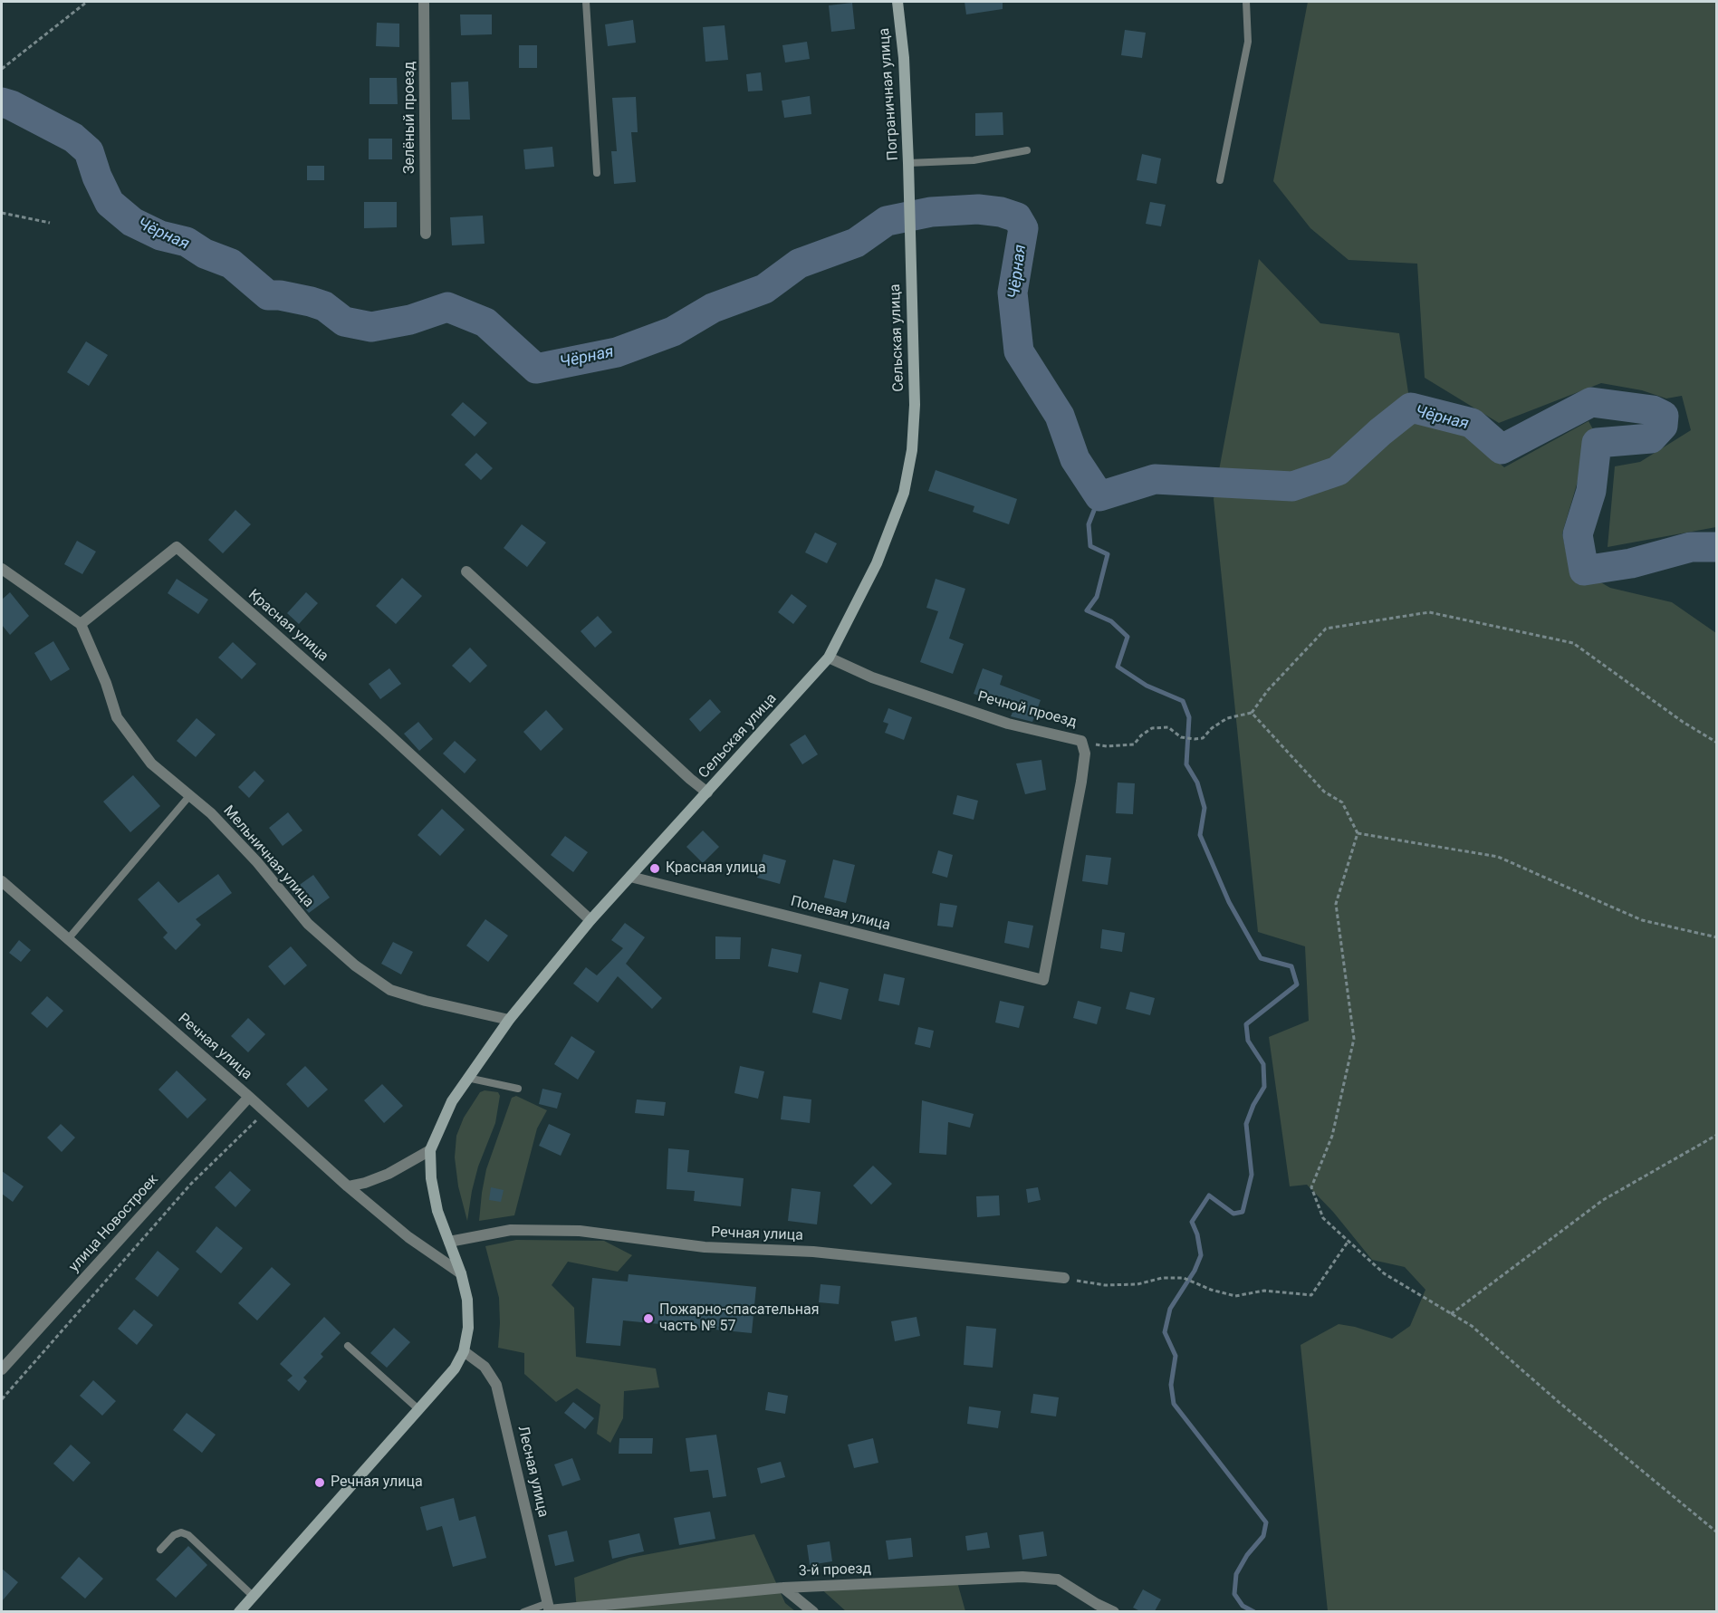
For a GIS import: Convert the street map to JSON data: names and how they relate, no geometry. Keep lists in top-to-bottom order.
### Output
{
  "streets": {
    "main road": ["Пограничная улица", "Сельская улица"],
    "street": [
      "Зелёный проезд",
      "Красная улица",
      "Речной проезд",
      "Мельничная улица",
      "Полевая улица",
      "Речная улица",
      "улица Новостроек",
      "Лесная улица",
      "3-й проезд"
    ]
  },
  "crossings": [
    ["Пограничная улица", "Сельская улица"],
    ["Сельская улица", "Красная улица"],
    ["Сельская улица", "Речной проезд"],
    ["Сельская улица", "Мельничная улица"],
    ["Сельская улица", "Полевая улица"],
    ["Красная улица", "Мельничная улица"],
    ["Речной проезд", "Полевая улица"],
    ["Речная улица", "улица Новостроек"],
    ["Лесная улица", "3-й проезд"]
  ],
  "water": ["Чёрная"],
  "places": ["Красная улица", "Пожарно-спасательная часть № 57", "Речная улица"]
}
